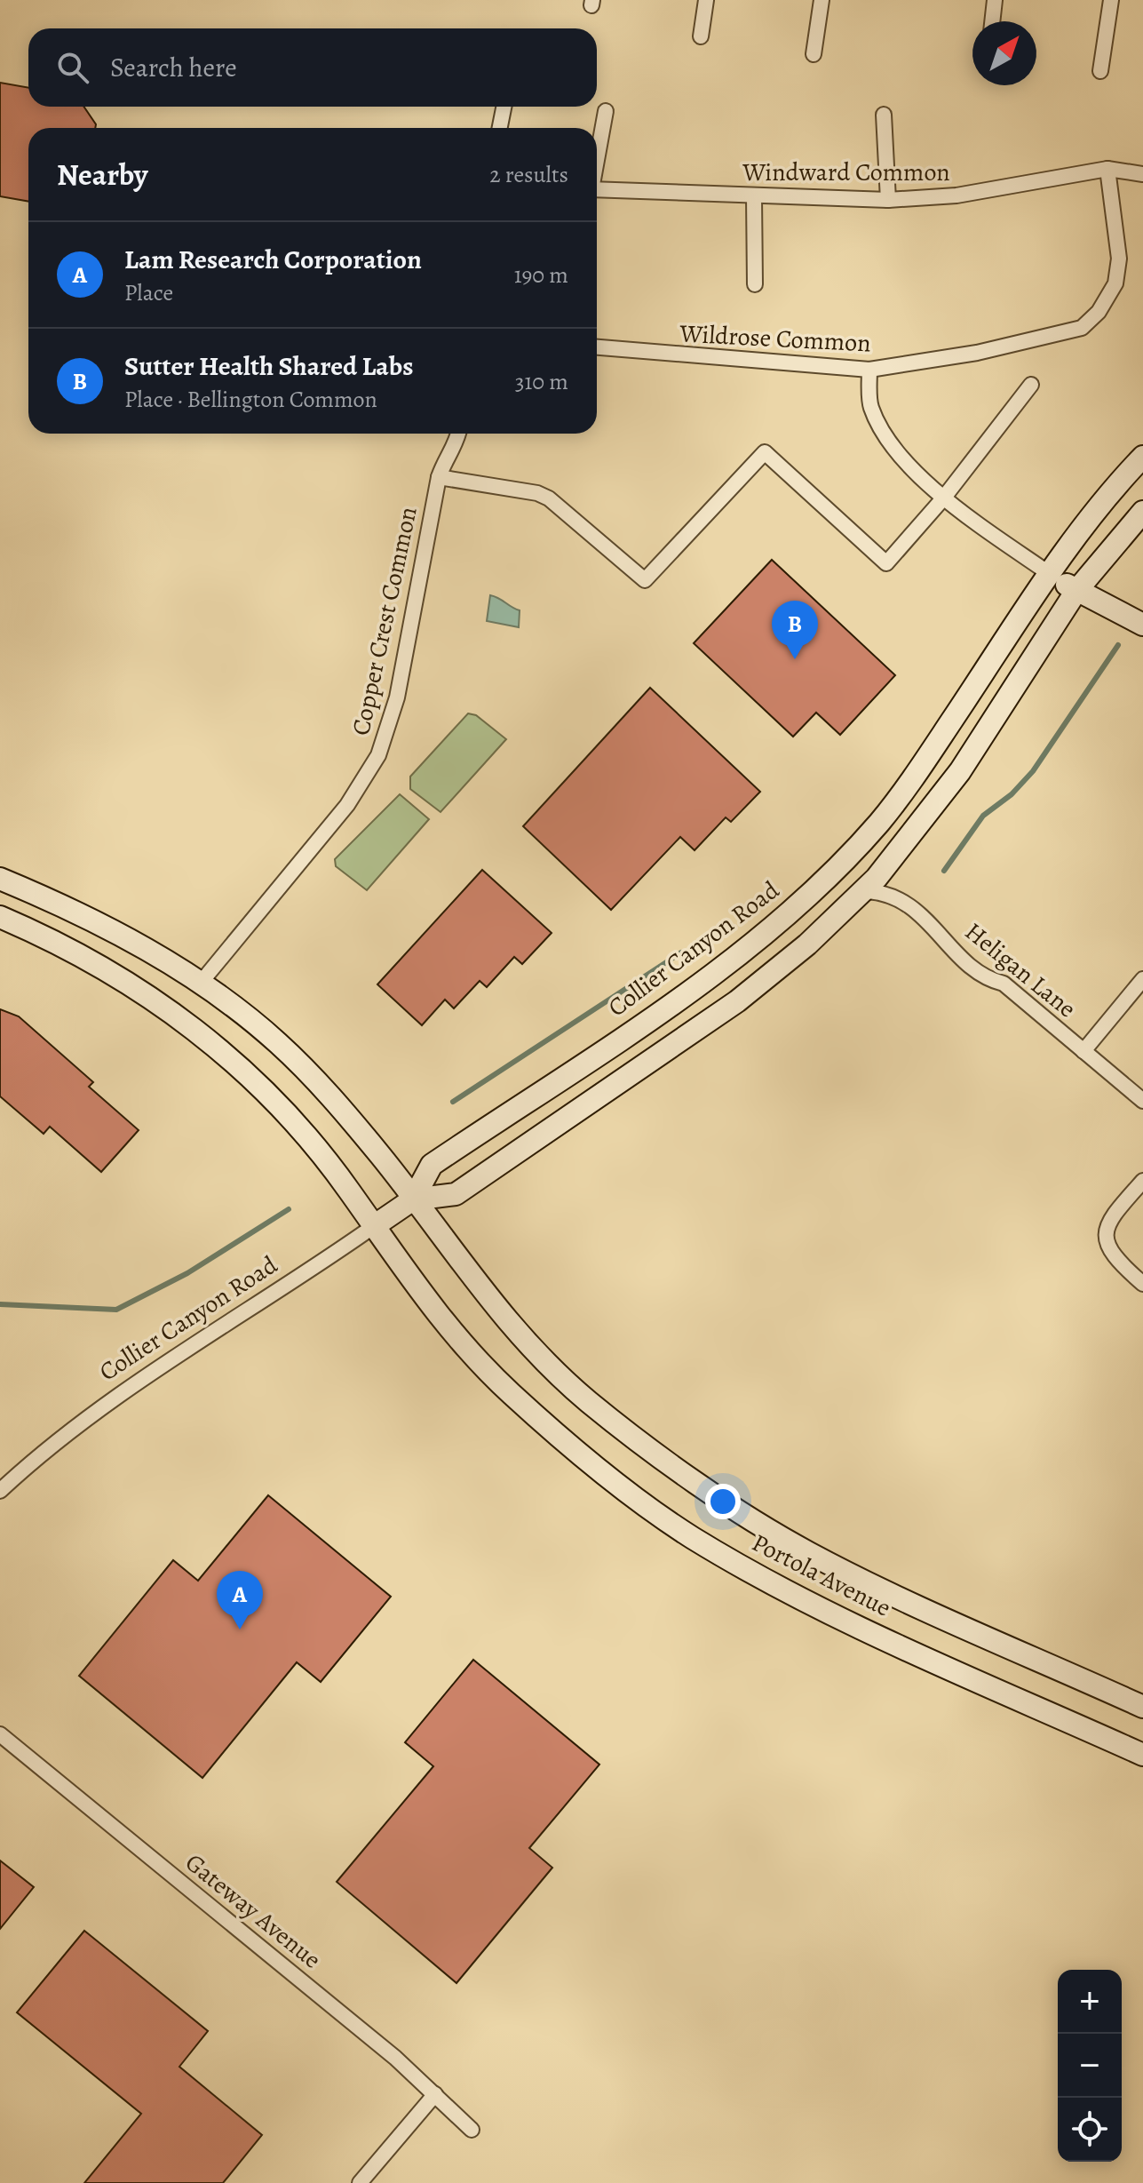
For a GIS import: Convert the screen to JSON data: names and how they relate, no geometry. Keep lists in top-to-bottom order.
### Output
{
  "streets": {
    "main road": ["Collier Canyon Road", "Portola Avenue"],
    "street": [
      "Windward Common",
      "Wildrose Common",
      "Copper Crest Common",
      "Heligan Lane",
      "Gateway Avenue"
    ]
  },
  "crossings": [
    ["Windward Common", "Wildrose Common"],
    ["Copper Crest Common", "Portola Avenue"],
    ["Collier Canyon Road", "Heligan Lane"],
    ["Collier Canyon Road", "Portola Avenue"]
  ],
  "north": "top right",
  "page": {
    "search": "Search here",
    "heading": ["Nearby", "2 results"],
    "list": [
      {
        "mark": "A",
        "name": "Lam Research Corporation",
        "note": "Place",
        "value": "190 m"
      },
      {
        "mark": "B",
        "name": "Sutter Health Shared Labs",
        "note": "Place · Bellington Common",
        "value": "310 m"
      }
    ],
    "pins": ["B", "A"],
    "map_buttons": ["+", "−"]
  }
}
